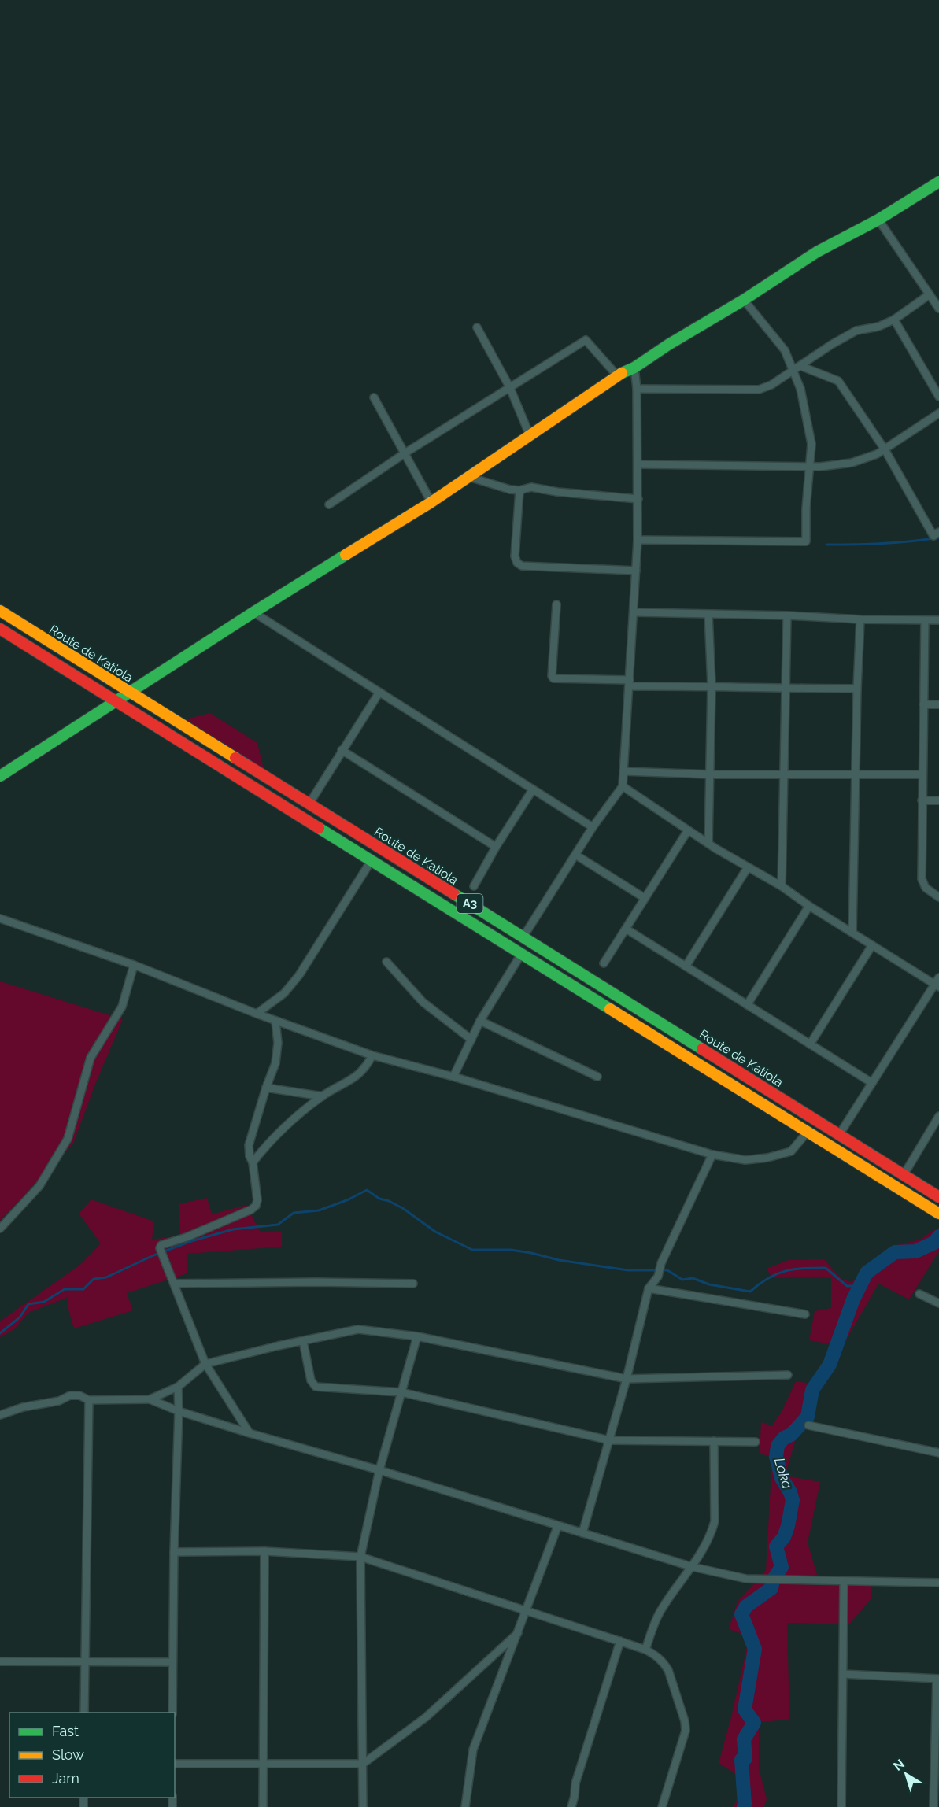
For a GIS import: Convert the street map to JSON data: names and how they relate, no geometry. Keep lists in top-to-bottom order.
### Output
{
  "streets": {
    "main road": ["Route de Katiola", "A3"]
  },
  "water": ["Loka"],
  "legend": ["Fast", "Slow", "Jam"],
  "north": "top left"
}
